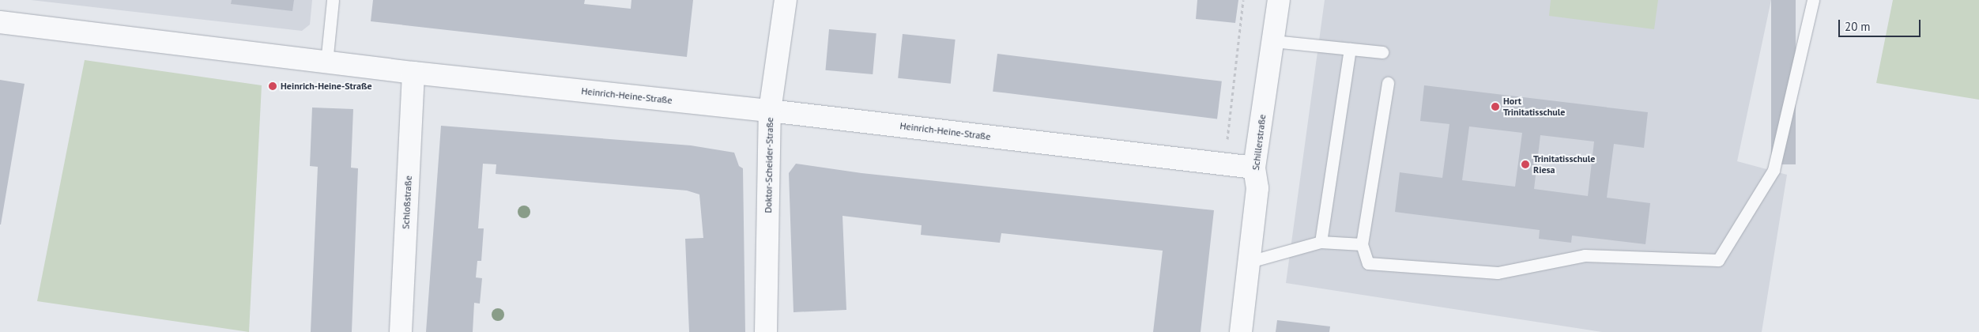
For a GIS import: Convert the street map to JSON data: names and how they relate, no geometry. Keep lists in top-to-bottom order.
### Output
{
  "streets": {
    "street": [
      "Heinrich-Heine-Straße",
      "Schillerstraße",
      "Doktor-Scheider-Straße",
      "Schloßstraße"
    ]
  },
  "crossings": [
    ["Heinrich-Heine-Straße", "Schillerstraße"],
    ["Heinrich-Heine-Straße", "Doktor-Scheider-Straße"],
    ["Heinrich-Heine-Straße", "Schloßstraße"]
  ],
  "places": ["Heinrich-Heine-Straße", "Hort Trinitatisschule", "Trinitatisschule Riesa"],
  "scale_bar": "20 m"
}
